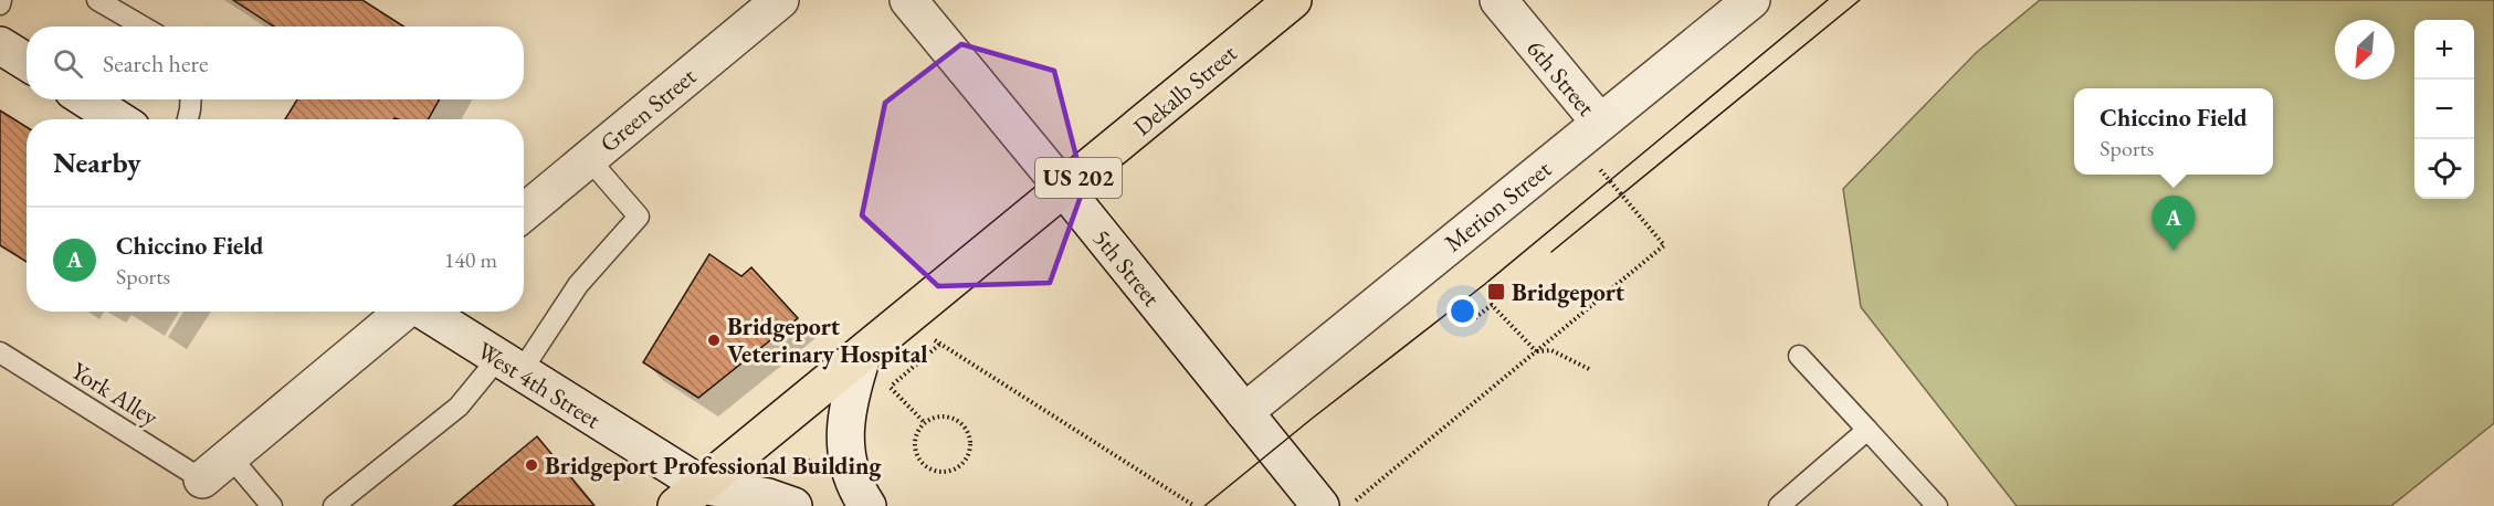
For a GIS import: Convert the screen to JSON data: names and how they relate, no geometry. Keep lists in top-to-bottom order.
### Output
{
  "streets": {
    "highway": ["Dekalb Street", "US 202"],
    "street": [
      "6th Street",
      "Green Street",
      "Merion Street",
      "5th Street",
      "West 4th Street"
    ],
    "lane": ["York Alley"]
  },
  "crossings": [
    ["6th Street", "Merion Street"],
    ["Dekalb Street", "5th Street"],
    ["Dekalb Street", "West 4th Street"],
    ["Merion Street", "5th Street"]
  ],
  "places": {
    "transit": ["Bridgeport"],
    "other": ["Bridgeport Veterinary Hospital", "Bridgeport Professional Building"]
  },
  "north": "bottom left",
  "page": {
    "map_buttons": ["+", "−"],
    "search": "Search here",
    "popup": ["Chiccino Field", "Sports"],
    "heading": "Nearby",
    "pins": "A",
    "list": [
      {
        "mark": "A",
        "name": "Chiccino Field",
        "note": "Sports",
        "value": "140 m"
      }
    ]
  }
}
